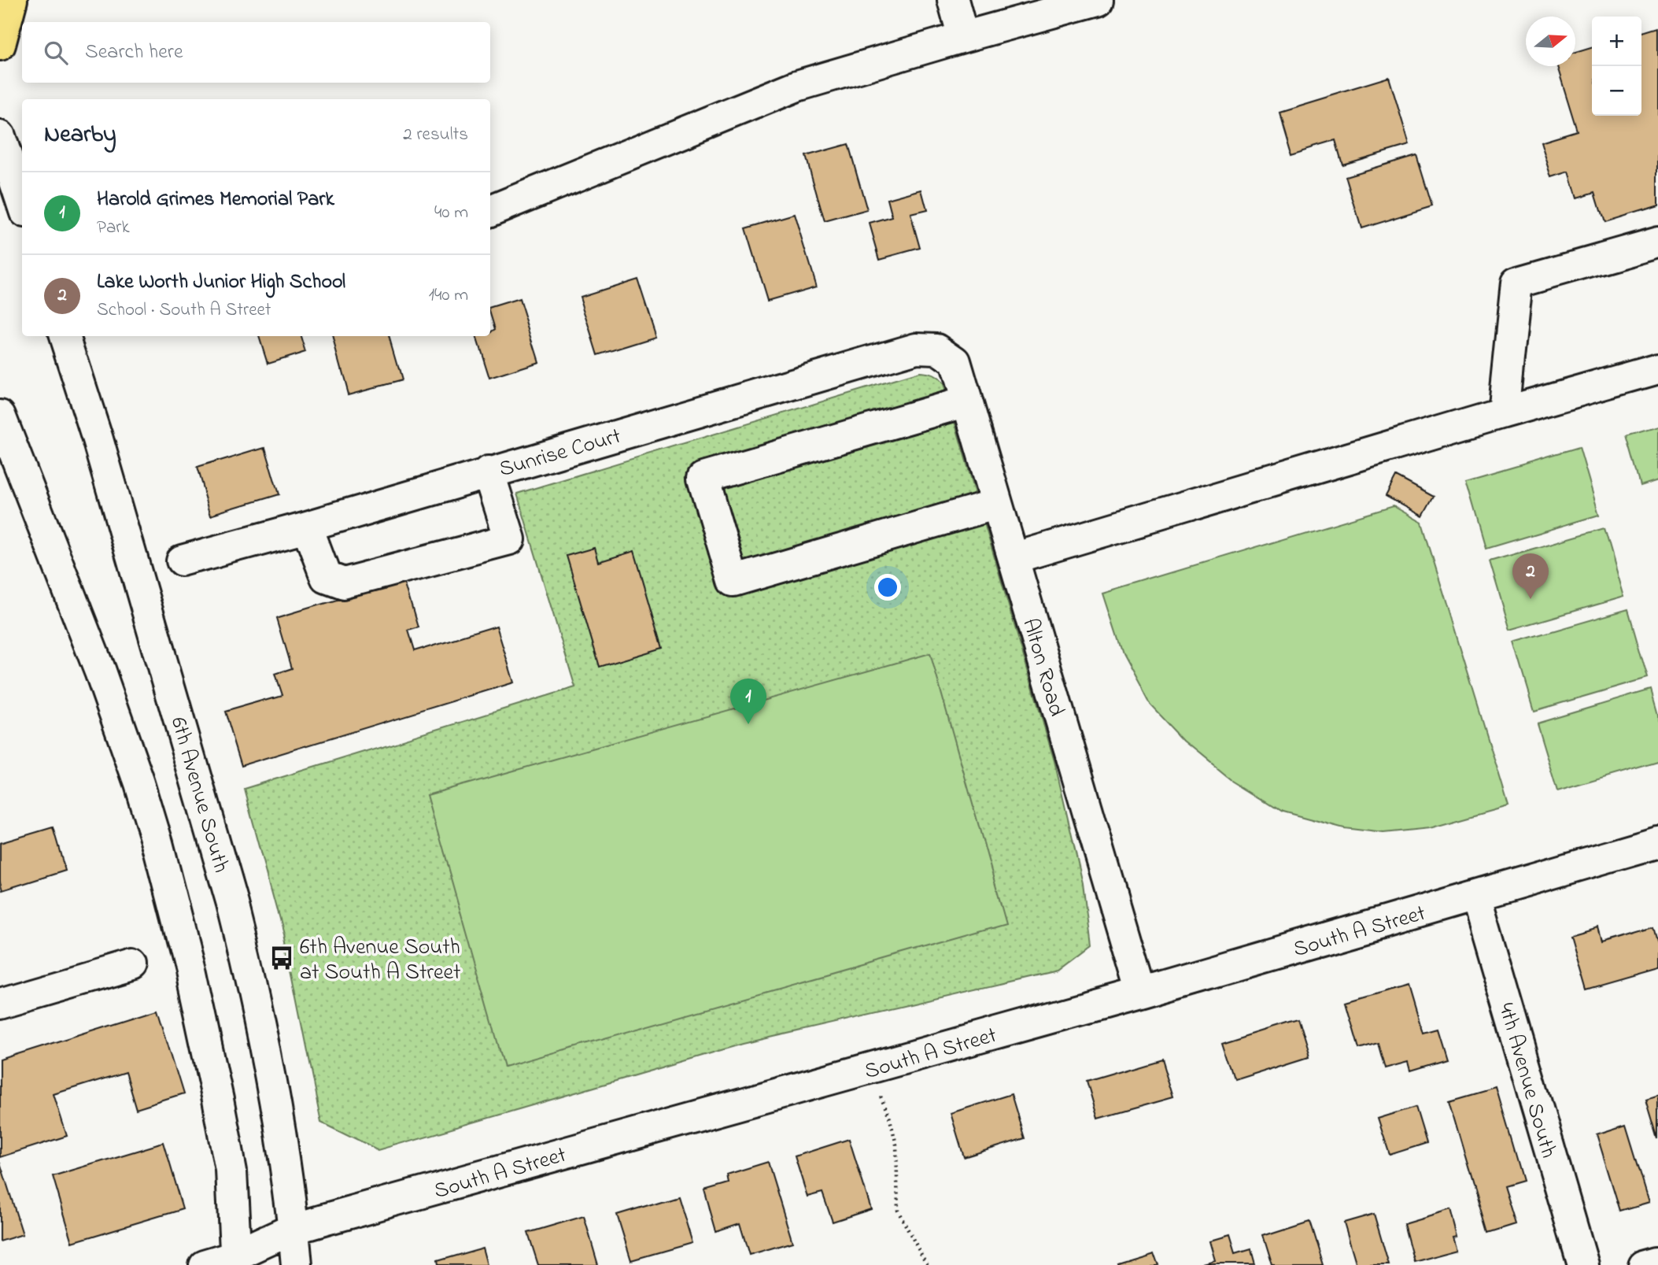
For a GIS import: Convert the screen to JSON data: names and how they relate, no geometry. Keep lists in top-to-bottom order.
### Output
{
  "streets": {
    "street": [
      "Sunrise Court",
      "Alton Road",
      "6th Avenue South",
      "South A Street",
      "4th Avenue South"
    ]
  },
  "crossings": [
    ["Sunrise Court", "Alton Road"],
    ["Alton Road", "South A Street"],
    ["6th Avenue South", "South A Street"],
    ["South A Street", "4th Avenue South"]
  ],
  "places": {
    "bus stop": ["6th Avenue South at South A Street"]
  },
  "north": "right",
  "page": {
    "map_buttons": ["+", "−"],
    "search": "Search here",
    "heading": ["Nearby", "2 results"],
    "list": [
      {
        "mark": "1",
        "name": "Harold Grimes Memorial Park",
        "note": "Park",
        "value": "40 m"
      },
      {
        "mark": "2",
        "name": "Lake Worth Junior High School",
        "note": "School · South A Street",
        "value": "140 m"
      }
    ],
    "pins": ["2", "1"]
  }
}
